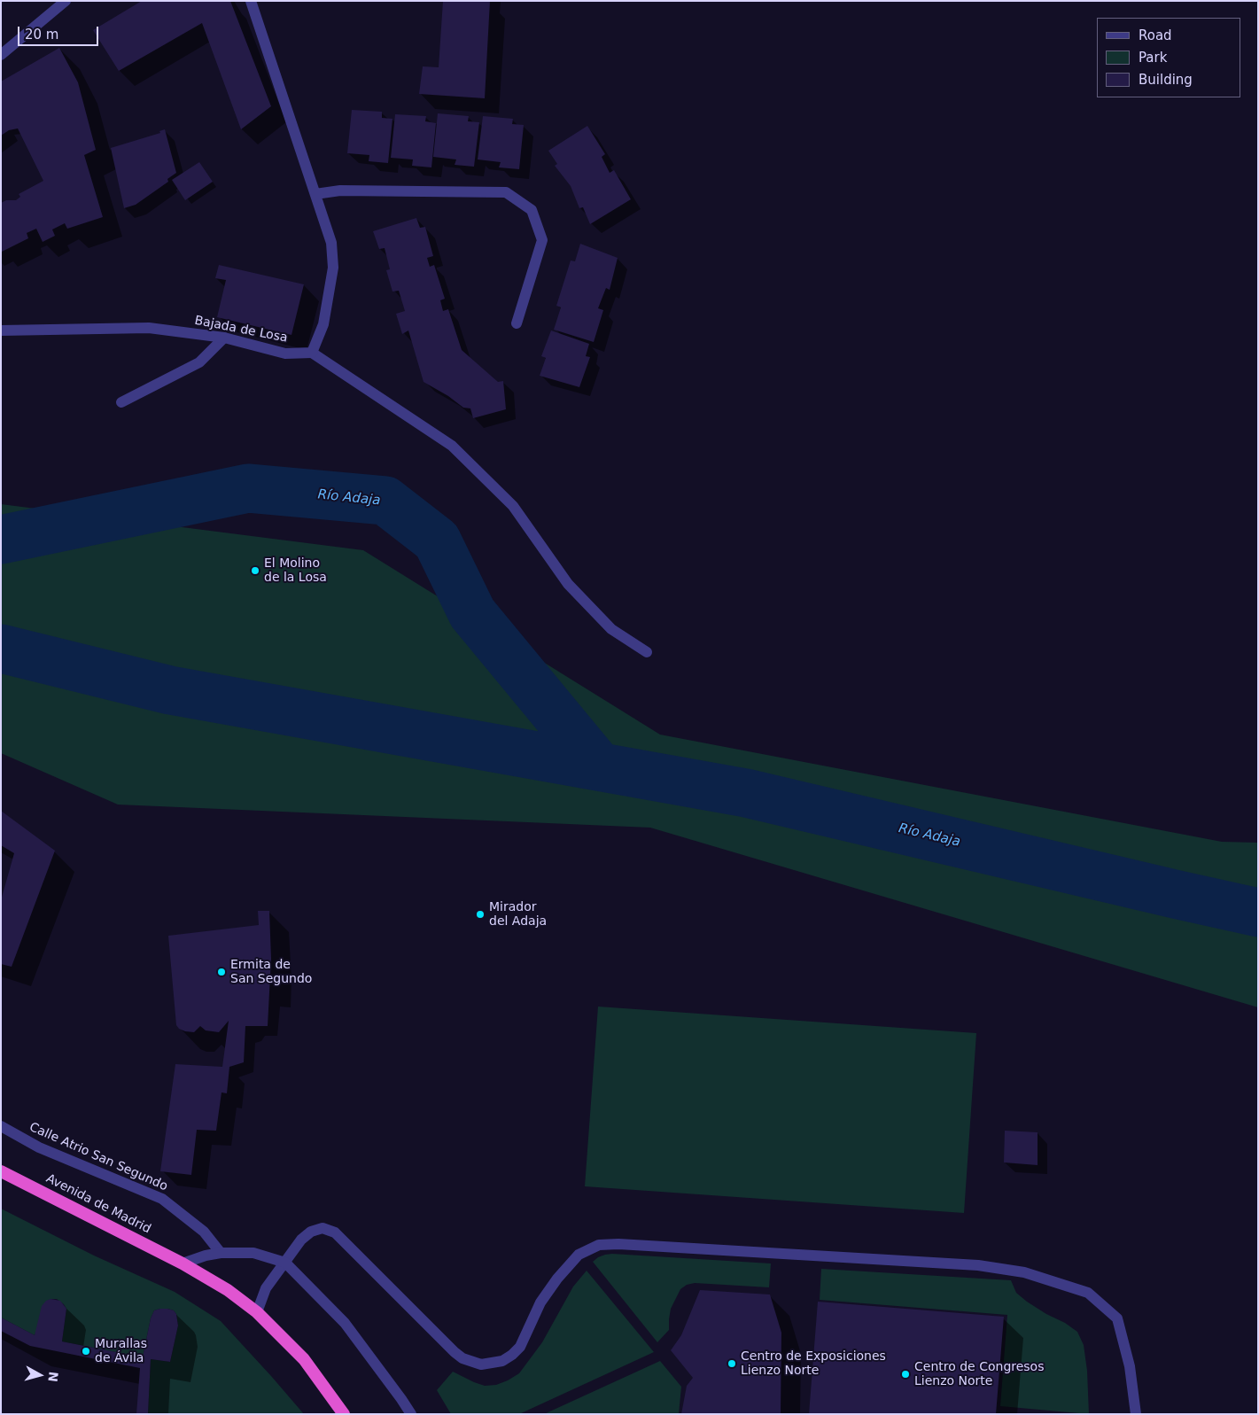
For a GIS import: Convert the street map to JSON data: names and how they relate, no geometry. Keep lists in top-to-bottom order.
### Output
{
  "streets": {
    "highway": ["Avenida de Madrid"],
    "street": ["Bajada de Losa", "Calle Atrio San Segundo"]
  },
  "water": ["Río Adaja"],
  "places": [
    "El Molino de la Losa",
    "Mirador del Adaja",
    "Ermita de San Segundo",
    "Murallas de Ávila",
    "Centro de Exposiciones Lienzo Norte",
    "Centro de Congresos Lienzo Norte"
  ],
  "legend": ["Road", "Park", "Building"],
  "scale_bar": "20 m",
  "north": "right"
}
